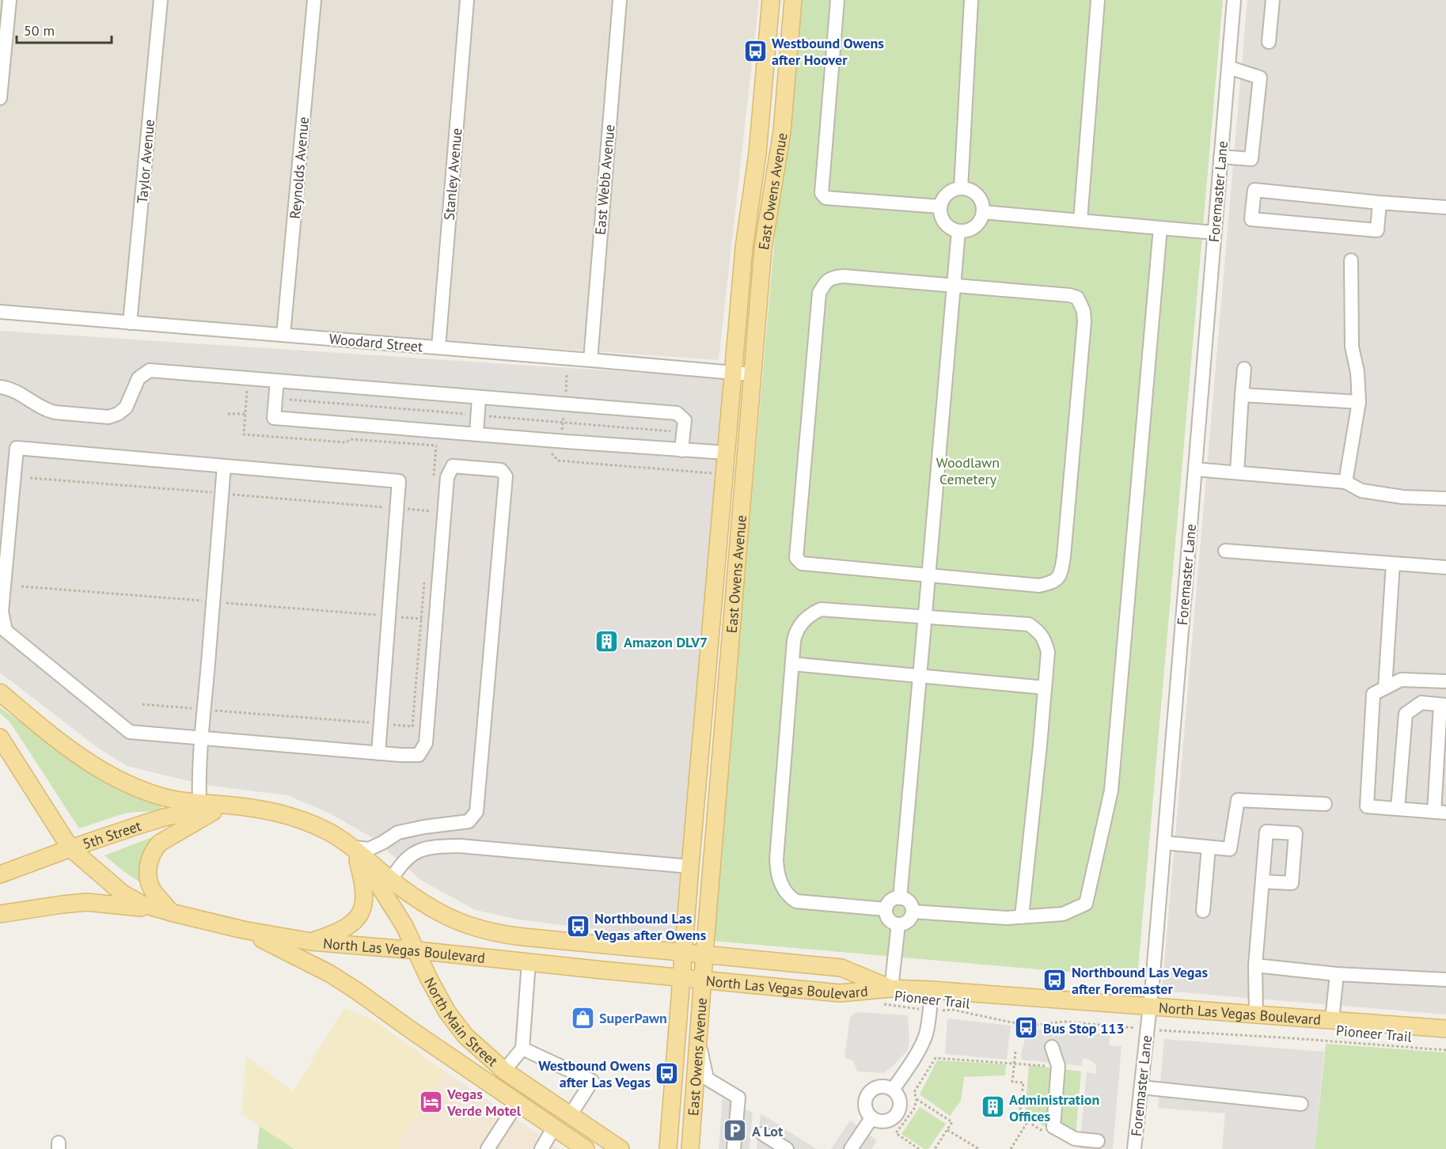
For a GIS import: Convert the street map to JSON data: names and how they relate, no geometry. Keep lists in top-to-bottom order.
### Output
{
  "streets": {
    "main road": [
      "East Owens Avenue",
      "5th Street",
      "North Las Vegas Boulevard",
      "North Main Street"
    ],
    "street": [
      "Taylor Avenue",
      "Reynolds Avenue",
      "Stanley Avenue",
      "East Webb Avenue",
      "Foremaster Lane",
      "Woodard Street"
    ],
    "path": ["Pioneer Trail"]
  },
  "crossings": [
    ["Taylor Avenue", "Woodard Street"],
    ["Reynolds Avenue", "Woodard Street"],
    ["Stanley Avenue", "Woodard Street"],
    ["East Webb Avenue", "Woodard Street"],
    ["East Owens Avenue", "Woodard Street"],
    ["East Owens Avenue", "North Las Vegas Boulevard"],
    ["Foremaster Lane", "North Las Vegas Boulevard"],
    ["5th Street", "North Las Vegas Boulevard"],
    ["North Las Vegas Boulevard", "North Main Street"]
  ],
  "parks": ["Woodlawn Cemetery"],
  "places": {
    "bus stop": [
      "Westbound Owens after Hoover",
      "Northbound Las Vegas after Owens",
      "Northbound Las Vegas after Foremaster",
      "Bus Stop 113",
      "Westbound Owens after Las Vegas"
    ],
    "building": ["Amazon DLV7", "Administration Offices"],
    "shop": ["SuperPawn"],
    "hotel": ["Vegas Verde Motel"],
    "parking": ["A Lot"]
  },
  "scale_bar": "50 m"
}
